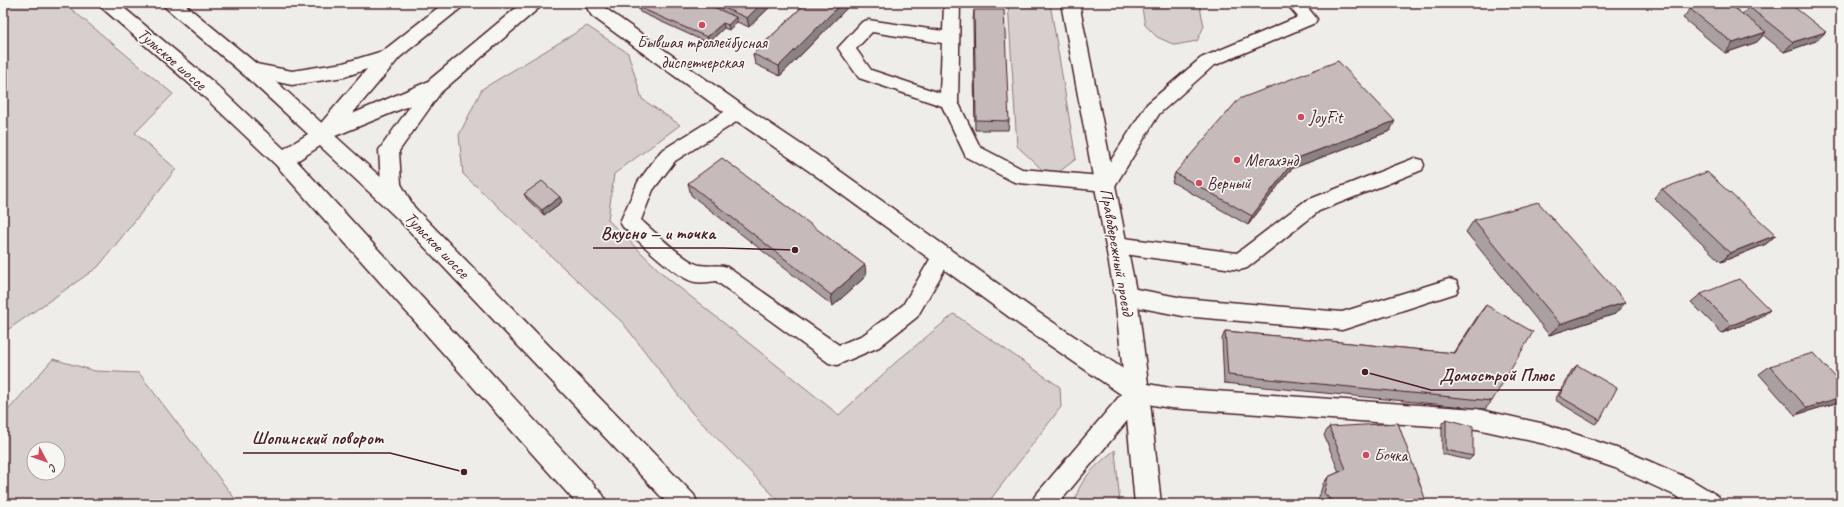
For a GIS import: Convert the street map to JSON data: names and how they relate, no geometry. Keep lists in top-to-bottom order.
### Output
{
  "streets": {
    "main road": ["Тульское шоссе", "Правобережный проезд"]
  },
  "places": [
    "Бывшая троллейбусная диспетчерская",
    "JoyFit",
    "Мегахэнд",
    "Верный",
    "Вкусно — и точка",
    "Домострой Плюс",
    "Бочка",
    "Шопинский поворот"
  ],
  "north": "bottom right"
}
